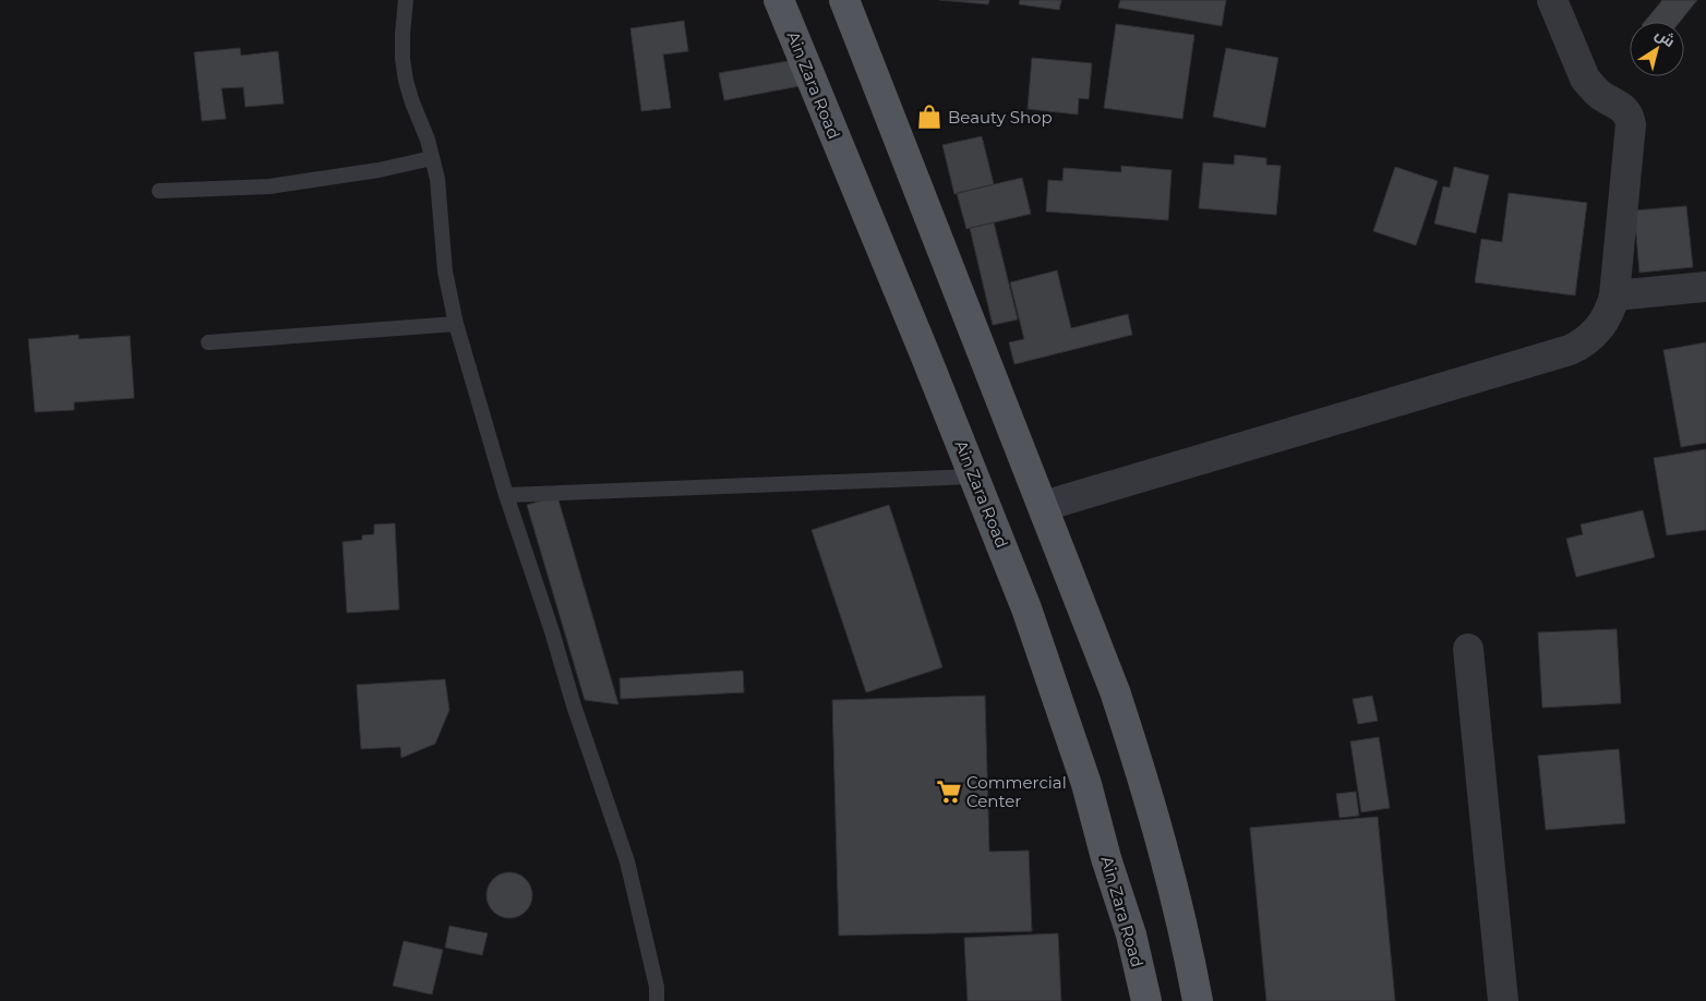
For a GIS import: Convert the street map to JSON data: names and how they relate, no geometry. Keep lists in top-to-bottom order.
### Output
{
  "streets": {
    "main road": ["Ain Zara Road"]
  },
  "places": {
    "shop": ["Beauty Shop"],
    "supermarket": ["Commercial Center"]
  },
  "north": "top right"
}
